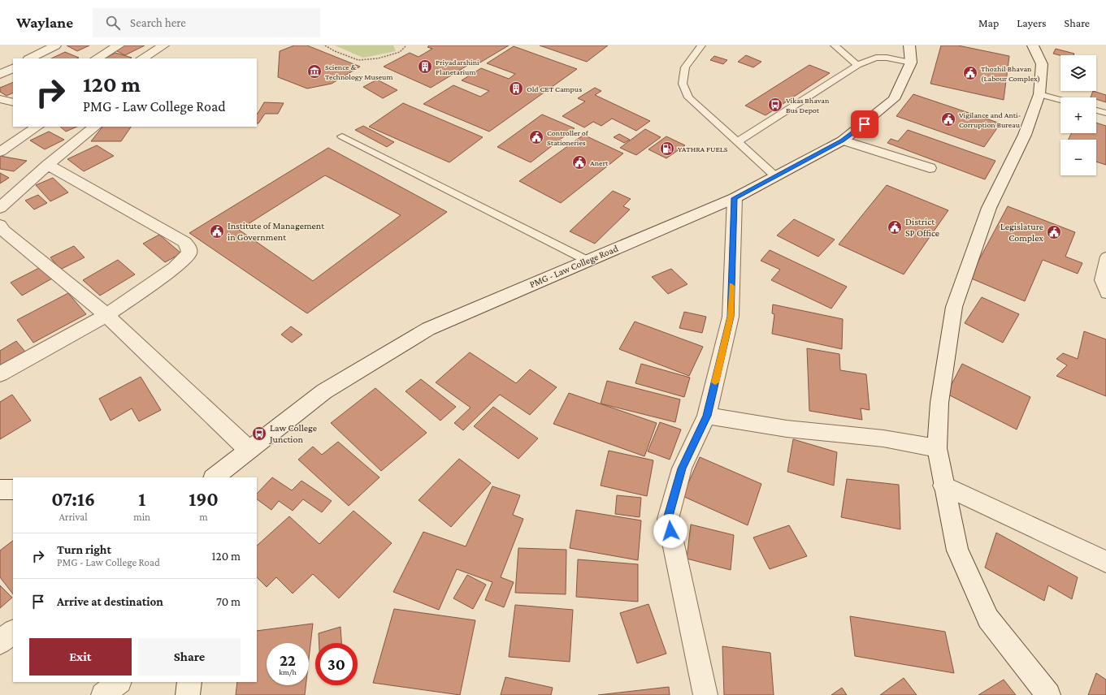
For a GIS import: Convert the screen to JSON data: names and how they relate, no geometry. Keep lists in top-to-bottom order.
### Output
{
  "streets": {
    "street": ["PMG - Law College Road"]
  },
  "places": {
    "building": ["Priyadarshini Planetarium", "Old CET Campus"],
    "museum": ["Science & Technology Museum"],
    "public building": [
      "Thozhil Bhavan (Labour Complex)",
      "Vigilance and Anti- Corruption Bureau",
      "Controller of Stationeries",
      "Anert",
      "District SP Office",
      "Institute of Management in Government",
      "Legislature Complex"
    ],
    "bus stop": ["Vikas Bhavan Bus Depot", "Law College Junction"],
    "fuel station": ["YATHRA FUELS"]
  },
  "page": {
    "header": "Waylane",
    "search": "Search here",
    "nav": ["Map", "Layers", "Share"],
    "map_buttons": ["+", "−"],
    "turn": ["120 m", "PMG - Law College Road"],
    "eta": [
      "07:16",
      "Arrival",
      "1",
      "min",
      "190",
      "m"
    ],
    "list": [
      {
        "name": "Turn right",
        "note": "PMG - Law College Road",
        "value": "120 m"
      },
      {
        "name": "Arrive at destination",
        "value": "70 m"
      }
    ],
    "buttons": ["Exit", "Share"],
    "speed": "22 km/h",
    "limit": "30"
  }
}
